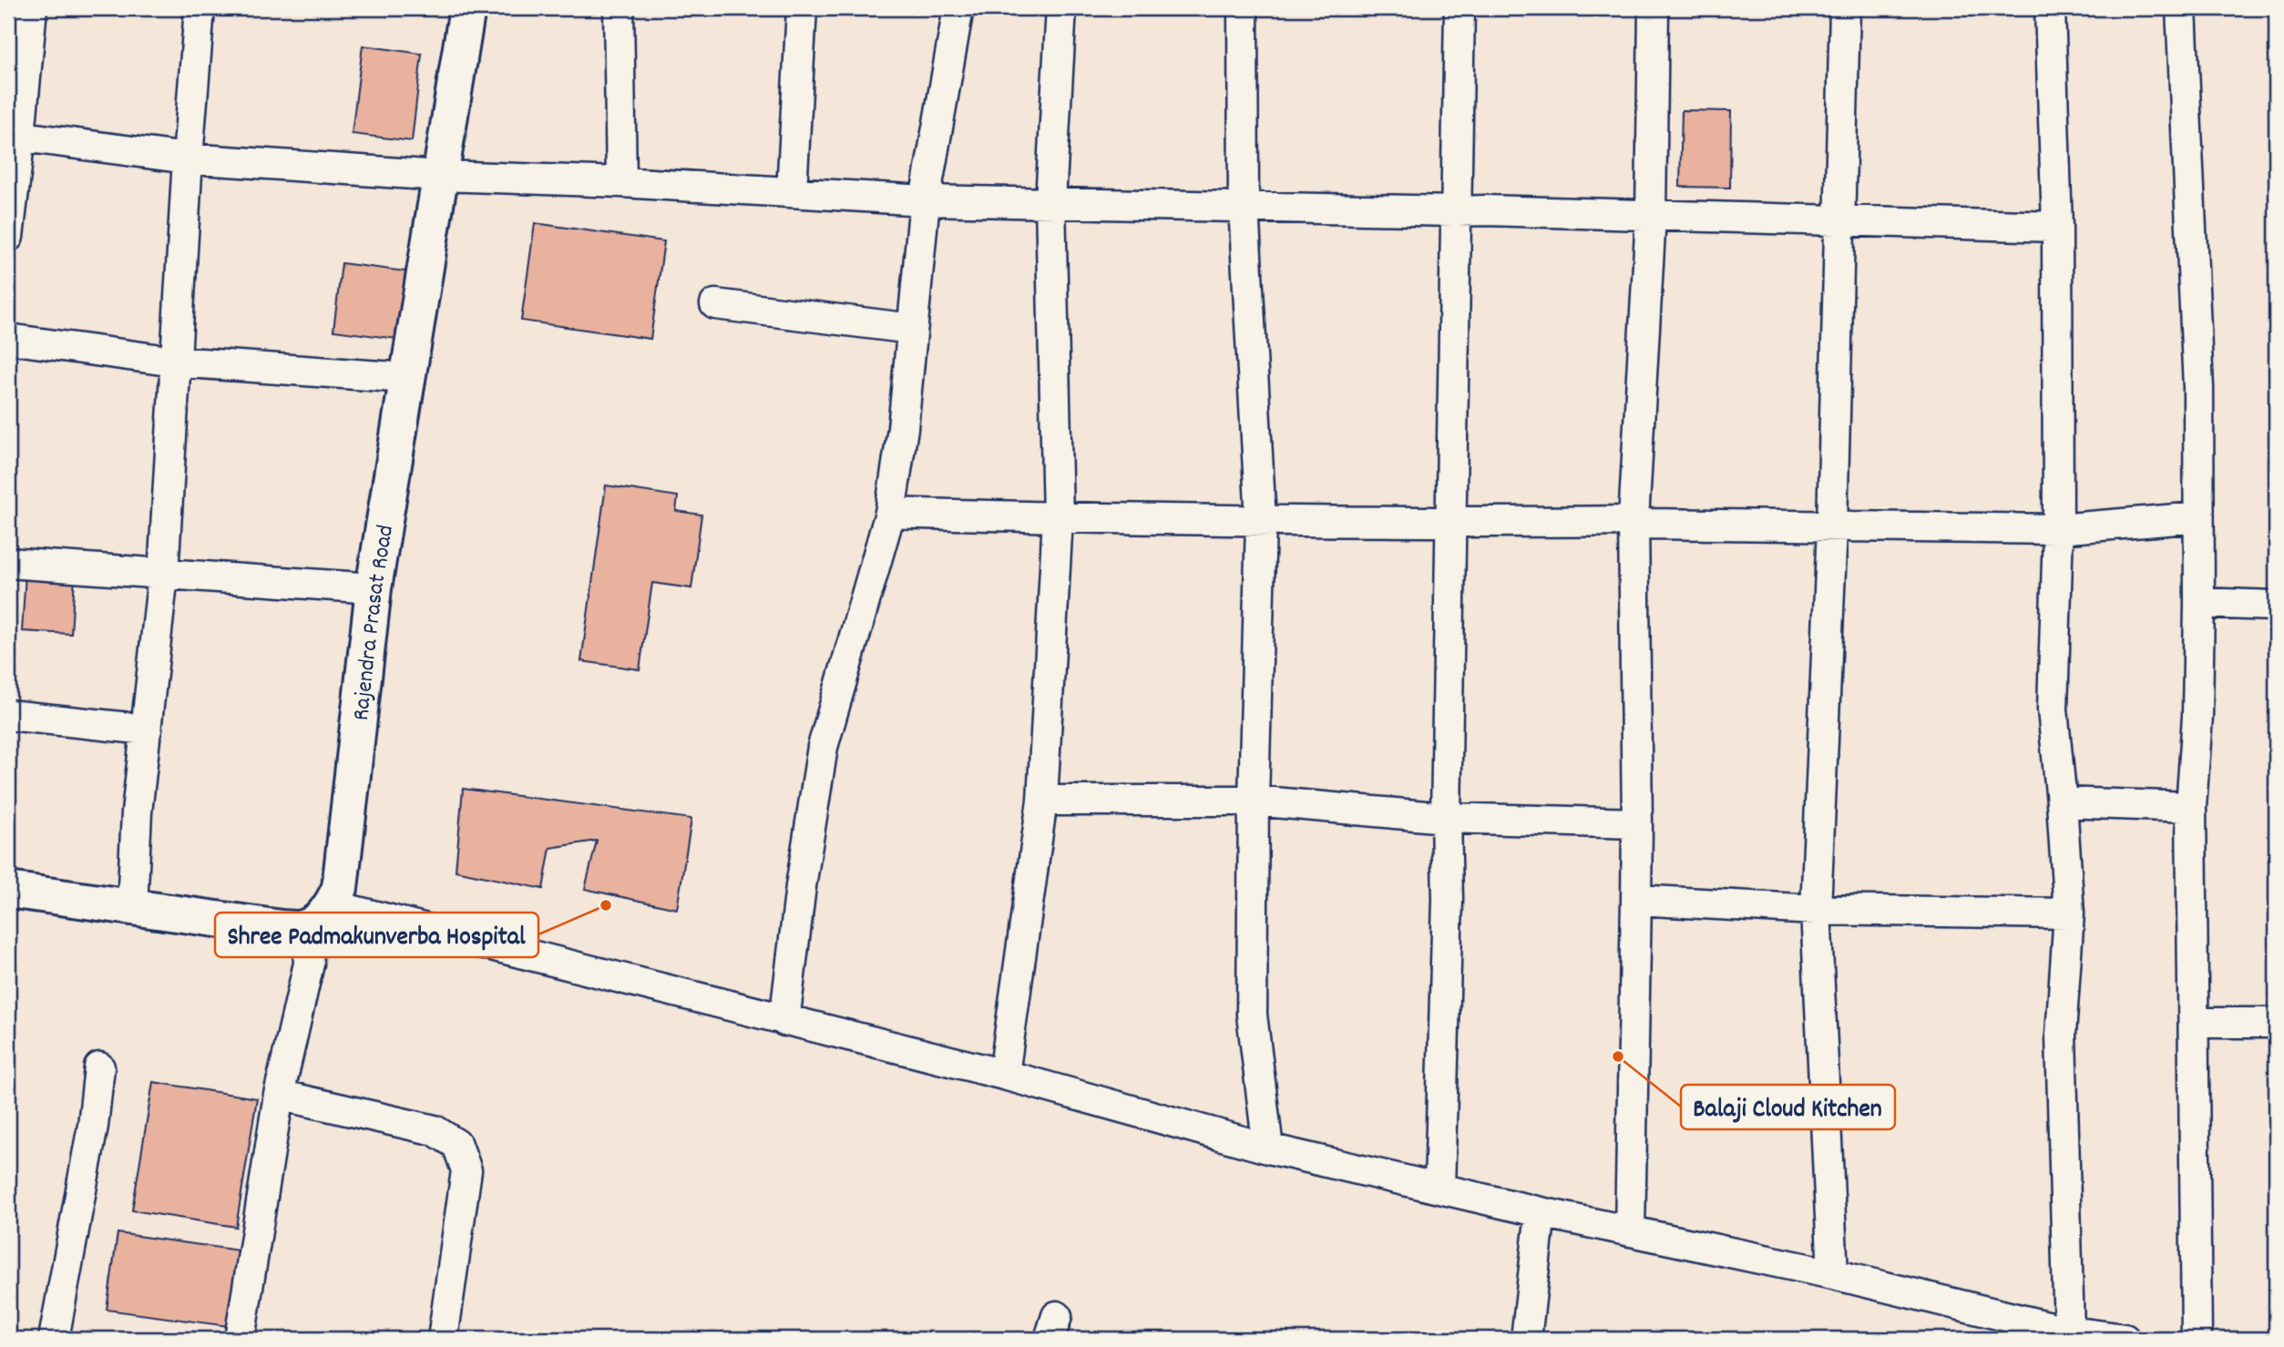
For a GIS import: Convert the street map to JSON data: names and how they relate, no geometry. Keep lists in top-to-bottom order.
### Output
{
  "streets": {
    "street": ["Rajendra Prasat Road"]
  },
  "places": ["Shree Padmakunverba Hospital", "Balaji Cloud Kitchen"]
}
